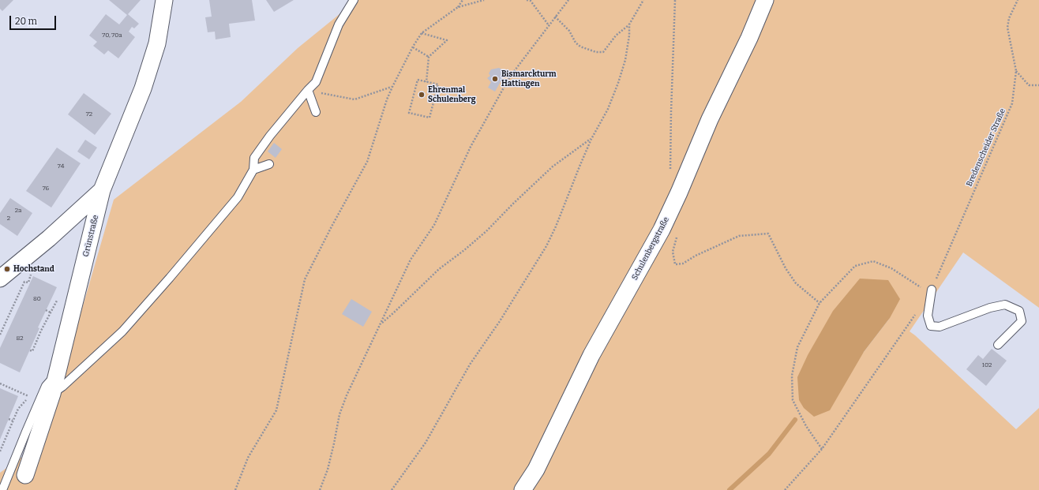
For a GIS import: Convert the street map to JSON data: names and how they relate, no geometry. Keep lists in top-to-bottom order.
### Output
{
  "streets": {
    "street": ["Grünstraße", "Schulenbergstraße"],
    "path": ["Bredenscheider Straße"]
  },
  "places": ["Bismarckturm Hattingen", "Ehrenmal Schulenberg", "Hochstand"],
  "house_numbers": [
    "70, 70a",
    "72",
    "74",
    "76",
    "2a",
    "2",
    "80",
    "82",
    "102"
  ],
  "scale_bar": "20 m"
}
